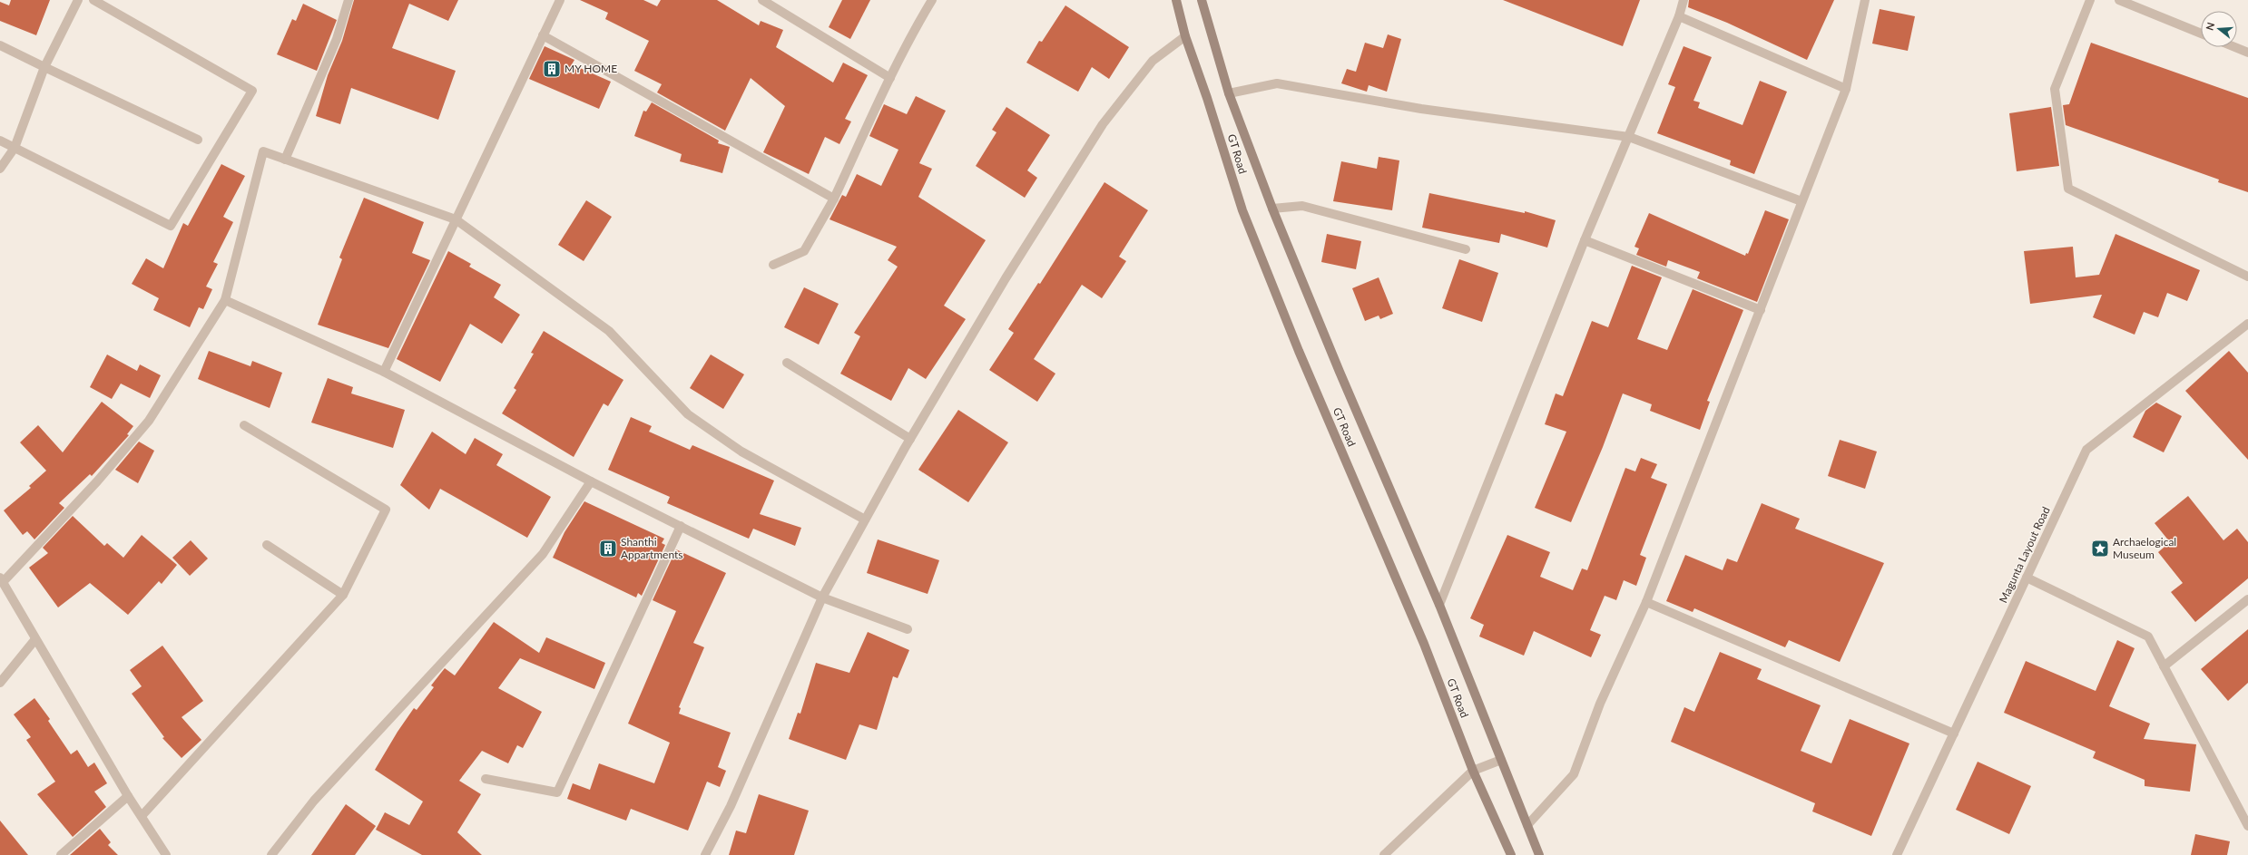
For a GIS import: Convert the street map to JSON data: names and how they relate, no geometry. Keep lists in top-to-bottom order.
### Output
{
  "streets": {
    "main road": ["GT Road"],
    "street": ["Magunta Layout Road"]
  },
  "places": {
    "building": ["MY HOME", "Shanthi Appartments"],
    "place": ["Archaelogical Museum"]
  },
  "north": "left"
}
